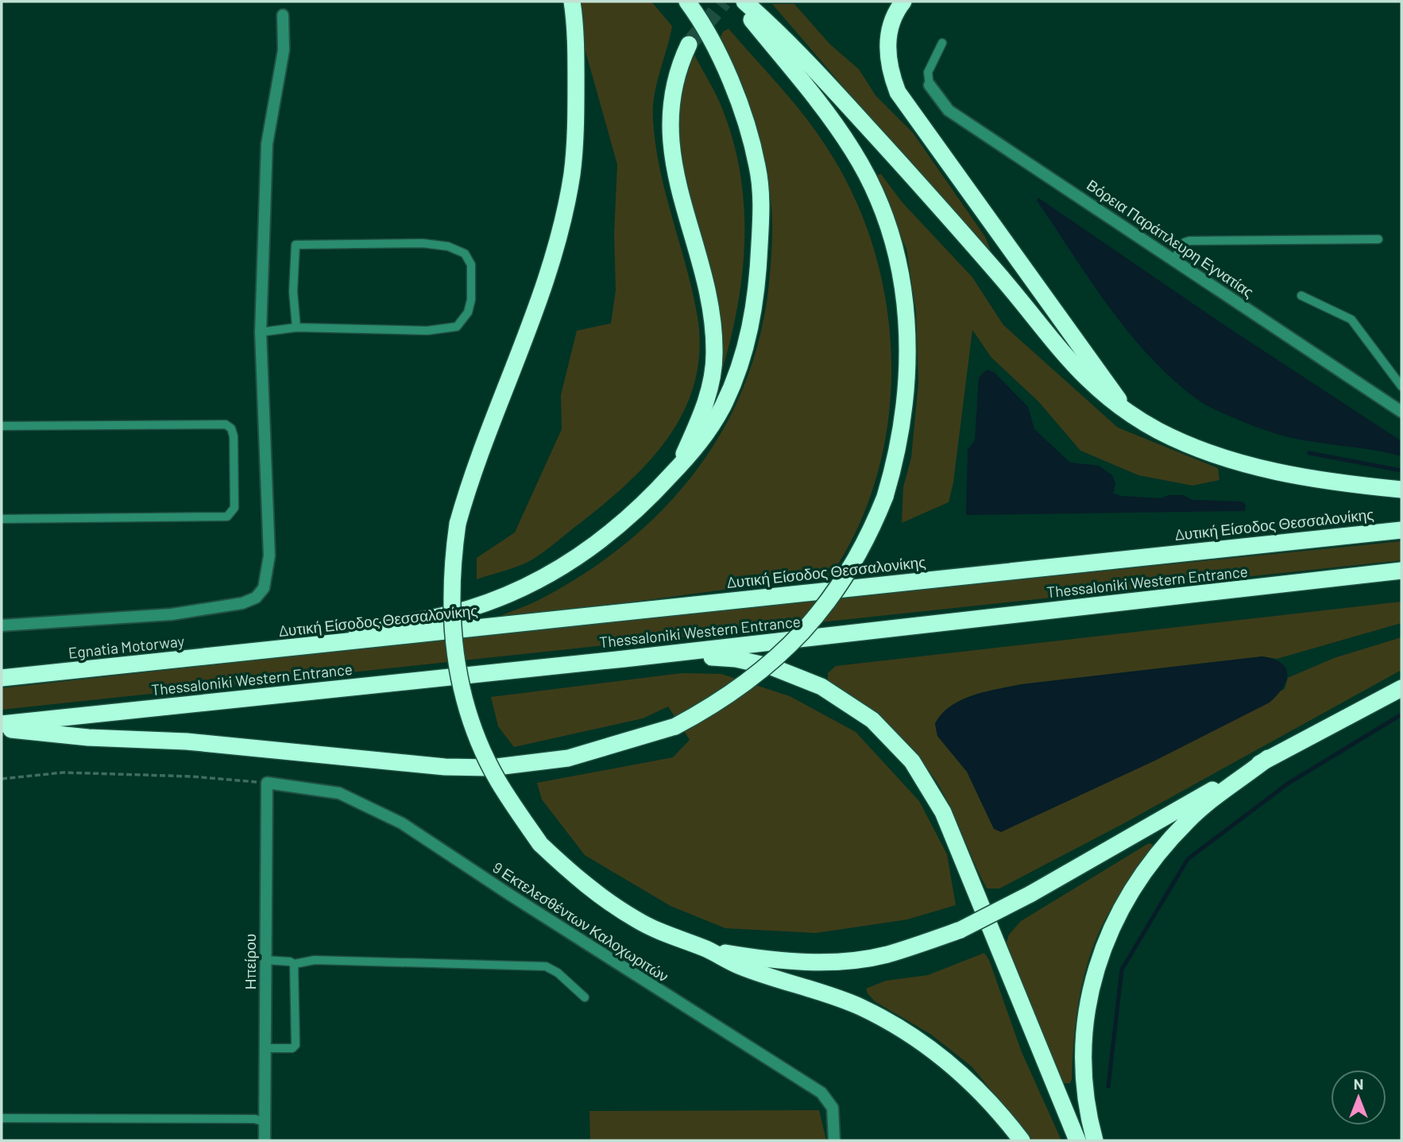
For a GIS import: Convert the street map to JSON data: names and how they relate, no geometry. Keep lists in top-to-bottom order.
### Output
{
  "streets": {
    "highway": ["Δυτική Είσοδος Θεσσαλονίκης", "Thessaloniki Western Entrance", "Egnatia Motorway"],
    "street": ["Βόρεια Παράπλευρη Εγνατίας", "9 Εκτελεσθέντων Καλοχωριτών", "Ηπείρου"]
  },
  "crossings": [
    ["Δυτική Είσοδος Θεσσαλονίκης", "Egnatia Motorway"],
    ["9 Εκτελεσθέντων Καλοχωριτών", "Ηπείρου"]
  ],
  "north": "top"
}
